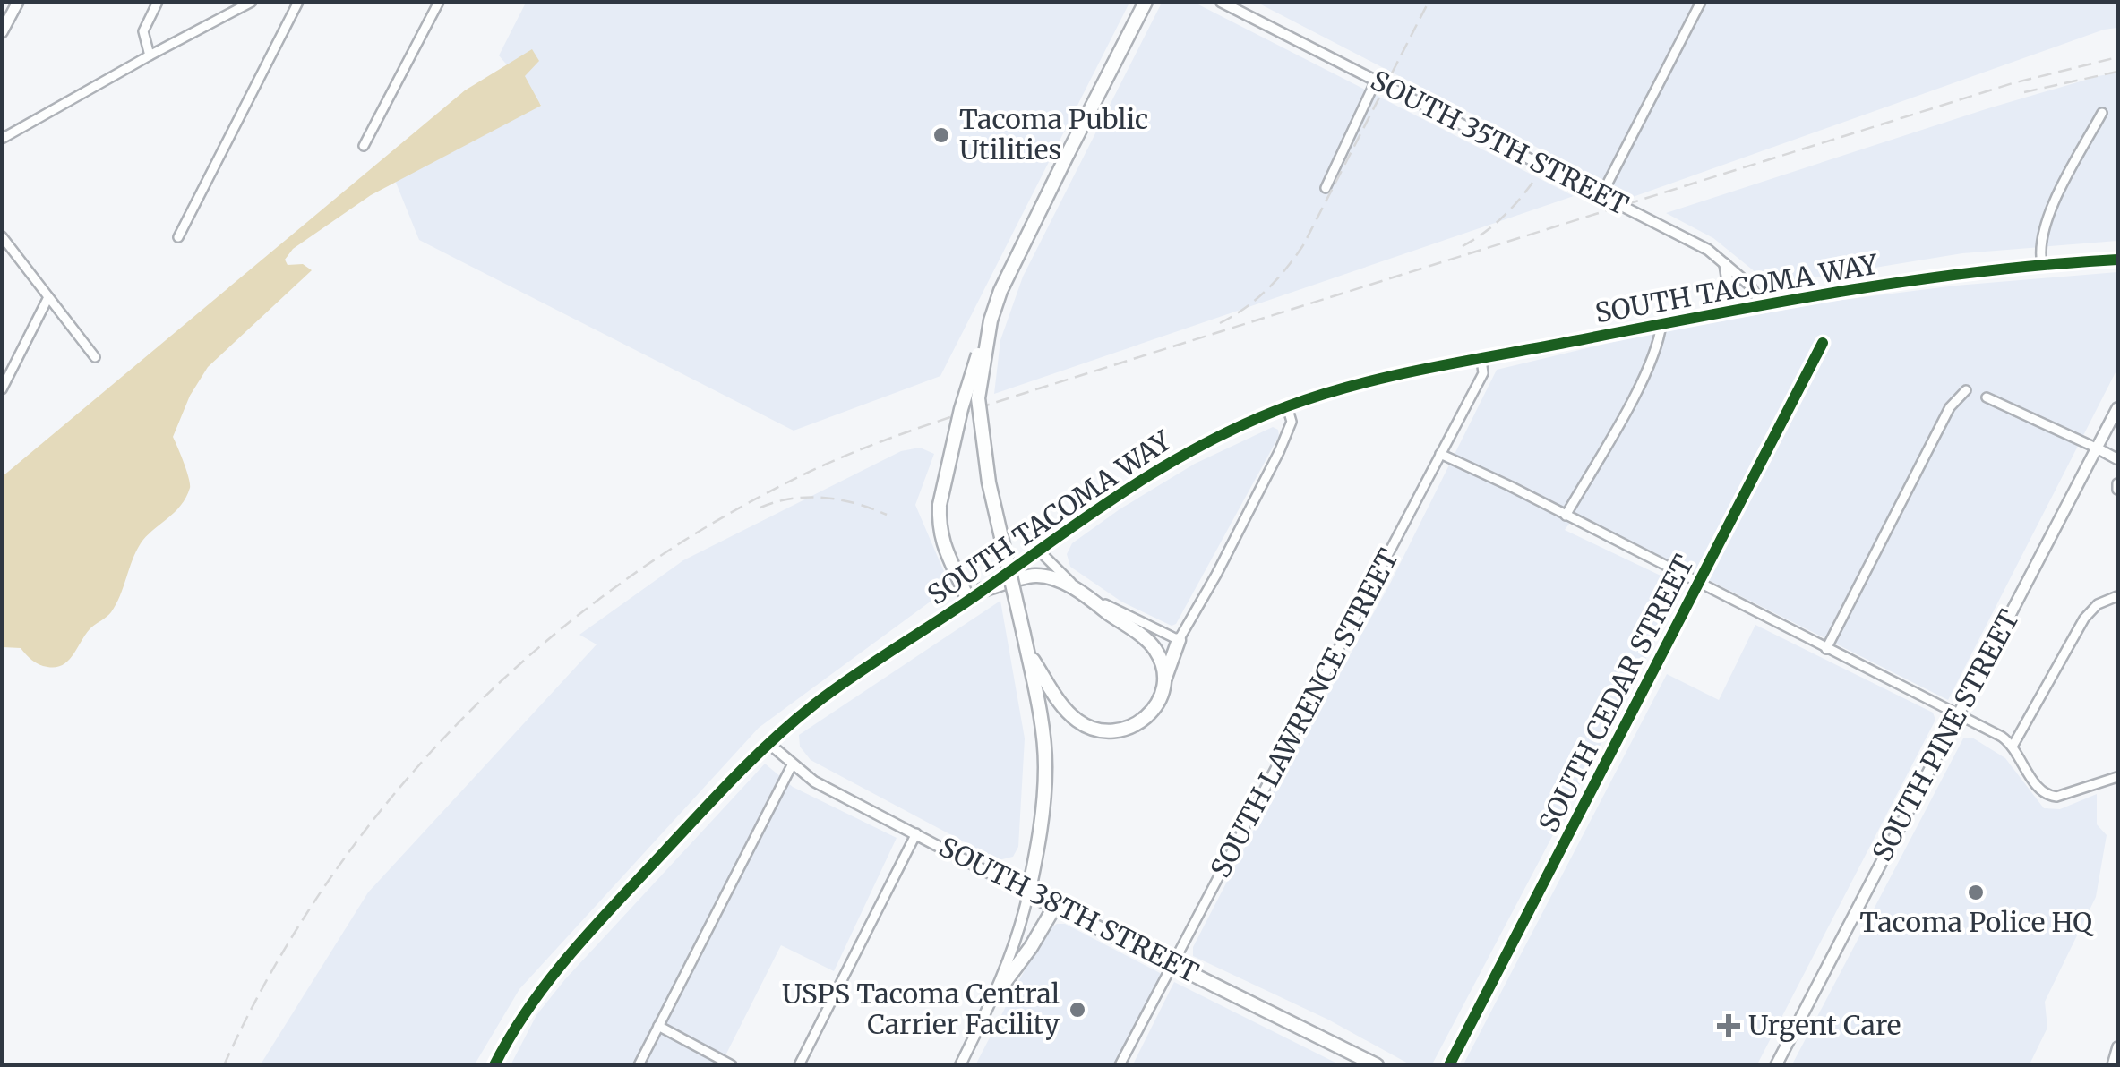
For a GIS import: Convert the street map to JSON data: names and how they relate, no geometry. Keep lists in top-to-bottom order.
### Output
{
  "streets": {
    "main road": ["SOUTH TACOMA WAY", "SOUTH PINE STREET", "SOUTH 38TH STREET"],
    "street": ["SOUTH 35TH STREET", "SOUTH CEDAR STREET", "SOUTH LAWRENCE STREET"]
  },
  "crossings": [
    ["SOUTH 35TH STREET", "SOUTH TACOMA WAY"],
    ["SOUTH TACOMA WAY", "SOUTH LAWRENCE STREET"],
    ["SOUTH TACOMA WAY", "SOUTH 38TH STREET"],
    ["SOUTH LAWRENCE STREET", "SOUTH 38TH STREET"]
  ],
  "places": {
    "other": ["Tacoma Public Utilities", "Tacoma Police HQ", "USPS Tacoma Central Carrier Facility"],
    "health": ["Urgent Care"]
  }
}
